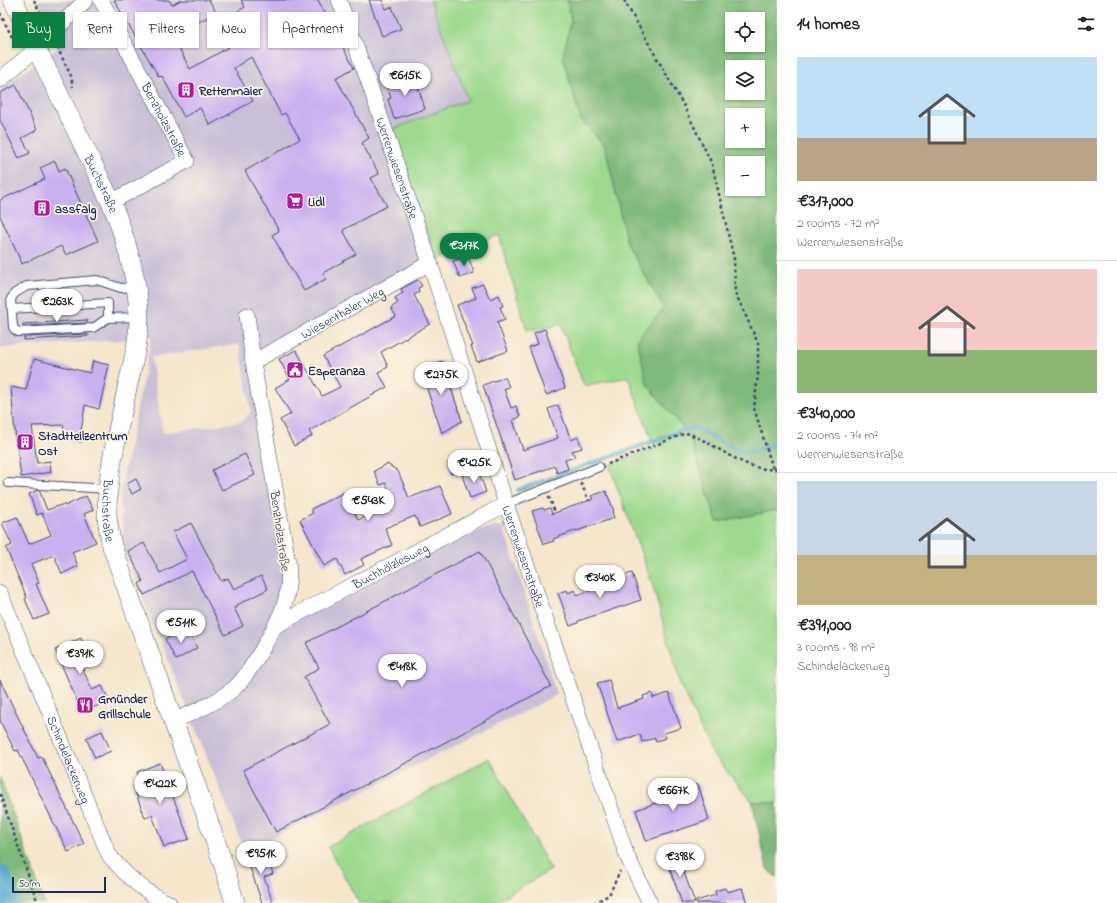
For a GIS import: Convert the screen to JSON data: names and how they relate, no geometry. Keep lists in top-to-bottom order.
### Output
{
  "streets": {
    "street": [
      "Benzholzstraße",
      "Werrenwiesenstraße",
      "Buchstraße",
      "Wiesenthaler Weg",
      "Buchhölzlesweg",
      "Schindelackerweg"
    ]
  },
  "crossings": [
    ["Benzholzstraße", "Buchstraße"],
    ["Benzholzstraße", "Wiesenthaler Weg"],
    ["Benzholzstraße", "Buchhölzlesweg"],
    ["Werrenwiesenstraße", "Wiesenthaler Weg"],
    ["Werrenwiesenstraße", "Buchhölzlesweg"]
  ],
  "places": {
    "building": ["Rettenmaier", "assfalg", "Stadtteilzentrum Ost"],
    "supermarket": ["Lidl"],
    "public building": ["Esperanza"],
    "restaurant": ["Gmünder Grillschule"]
  },
  "scale_bar": "50 m",
  "page": {
    "heading": "14 homes",
    "map_buttons": ["+", "−"],
    "chip": [
      "Buy",
      "Rent",
      "Filters",
      "New",
      "Apartment"
    ],
    "list": [
      {
        "name": "€317,000",
        "note": "2 rooms · 72 m² · Werrenwiesenstraße"
      },
      {
        "name": "€340,000",
        "note": "2 rooms · 74 m² · Werrenwiesenstraße"
      },
      {
        "name": "€391,000",
        "note": "3 rooms · 98 m² · Schindelackerweg"
      }
    ],
    "price": [
      "€615K",
      "€317K",
      "€263K",
      "€275K",
      "€425K",
      "€543K",
      "€340K",
      "€511K",
      "€391K",
      "€418K",
      "€422K",
      "€667K",
      "€951K",
      "€398K"
    ],
    "scale": "50 m"
  }
}
